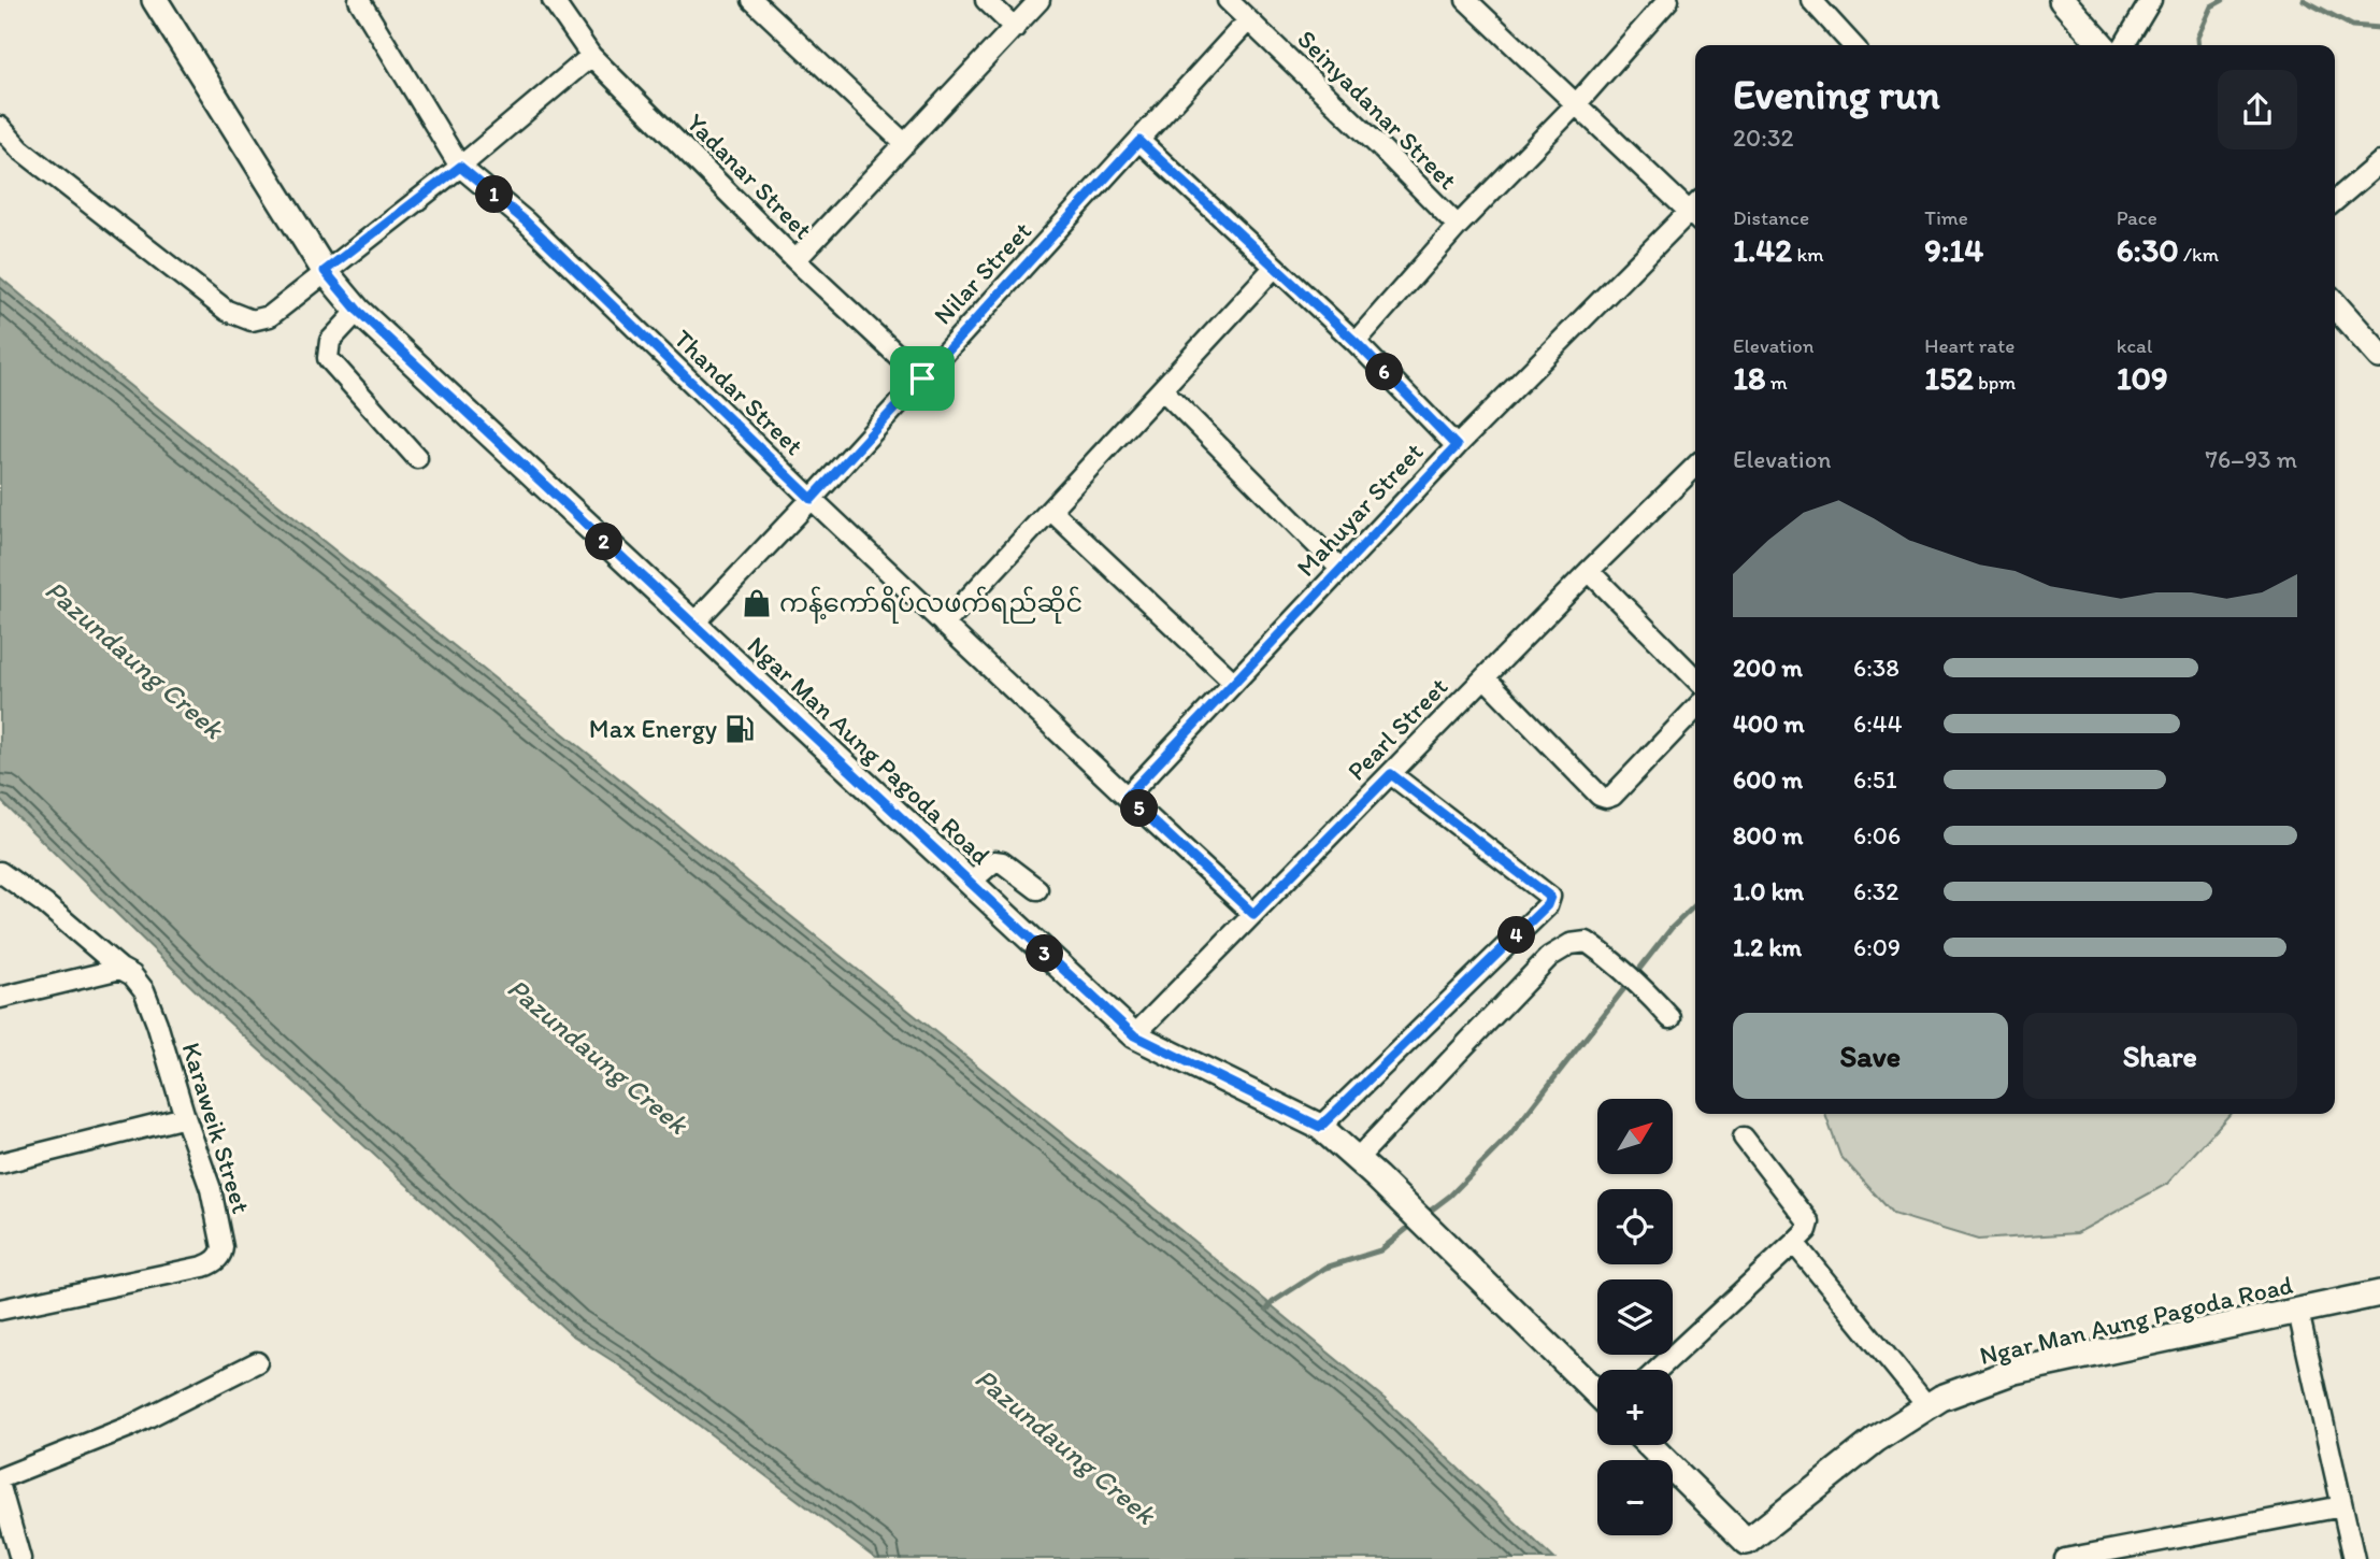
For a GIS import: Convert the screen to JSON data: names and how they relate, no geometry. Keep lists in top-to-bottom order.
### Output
{
  "streets": {
    "main road": ["Ngar Man Aung Pagoda Road"],
    "street": [
      "Seinyadanar Street",
      "Yadanar Street",
      "Nilar Street",
      "Thandar Street",
      "Mahuyar Street",
      "Pearl Street",
      "Karaweik Street"
    ]
  },
  "crossings": [
    ["Seinyadanar Street", "Nilar Street"],
    ["Yadanar Street", "Nilar Street"],
    ["Nilar Street", "Thandar Street"],
    ["Nilar Street", "Ngar Man Aung Pagoda Road"],
    ["Thandar Street", "Mahuyar Street"],
    ["Thandar Street", "Pearl Street"],
    ["Pearl Street", "Ngar Man Aung Pagoda Road"]
  ],
  "water": ["Pazundaung Creek"],
  "places": {
    "shop": ["ကန့်ကော်ရိပ်လဖက်ရည်ဆိုင်"],
    "fuel station": ["Max Energy"]
  },
  "north": "top right",
  "page": {
    "heading": ["Evening run", "20:32"],
    "stats": [
      ["Distance", "1.42 km"],
      ["Time", "9:14"],
      ["Pace", "6:30 /km"],
      ["Elevation", "18 m"],
      ["Heart rate", "152 bpm"],
      ["kcal", "109"]
    ],
    "pins": [
      "1",
      "6",
      "2",
      "5",
      "4",
      "3"
    ],
    "chart": ["Elevation", "76–93 m"],
    "list": [
      {
        "name": "200 m",
        "note": "6:38"
      },
      {
        "name": "400 m",
        "note": "6:44"
      },
      {
        "name": "600 m",
        "note": "6:51"
      },
      {
        "name": "800 m",
        "note": "6:06"
      },
      {
        "name": "1.0 km",
        "note": "6:32"
      },
      {
        "name": "1.2 km",
        "note": "6:09"
      }
    ],
    "buttons": ["Save", "Share"],
    "map_buttons": ["+", "−"]
  }
}
